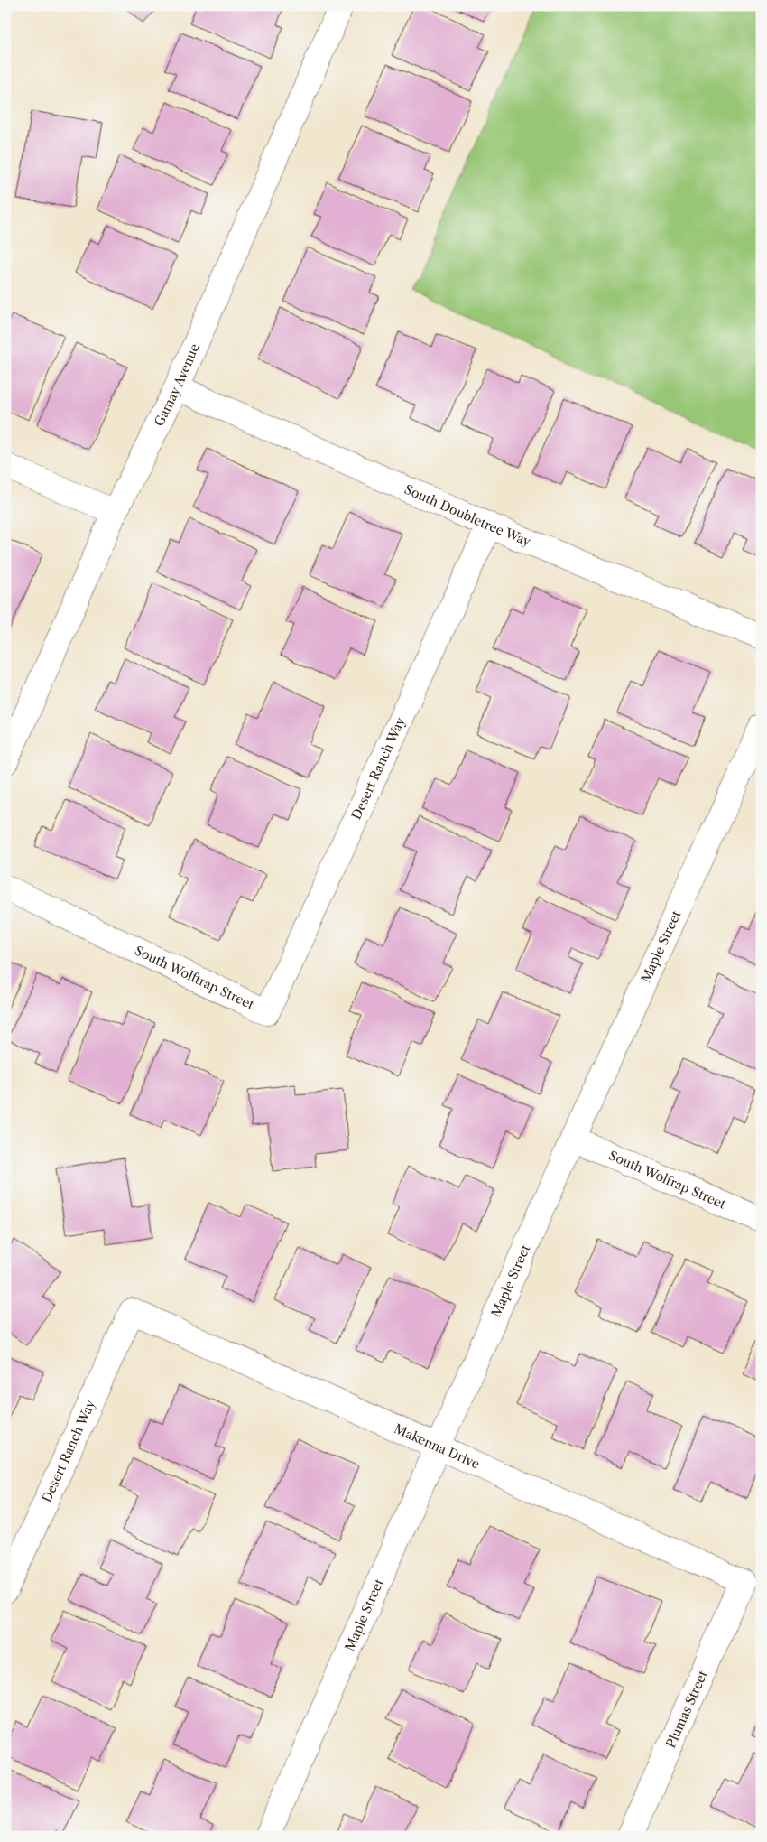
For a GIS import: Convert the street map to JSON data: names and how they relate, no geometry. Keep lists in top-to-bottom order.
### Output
{
  "streets": {
    "street": [
      "Gamay Avenue",
      "South Doubletree Way",
      "Desert Ranch Way",
      "Maple Street",
      "South Wolftrap Street",
      "South Wolfrap Street",
      "Makenna Drive",
      "Plumas Street"
    ]
  },
  "crossings": [
    ["Gamay Avenue", "South Doubletree Way"],
    ["South Doubletree Way", "Desert Ranch Way"],
    ["Desert Ranch Way", "South Wolftrap Street"],
    ["Desert Ranch Way", "Makenna Drive"],
    ["Maple Street", "South Wolfrap Street"],
    ["Maple Street", "Makenna Drive"],
    ["Makenna Drive", "Plumas Street"]
  ]
}
